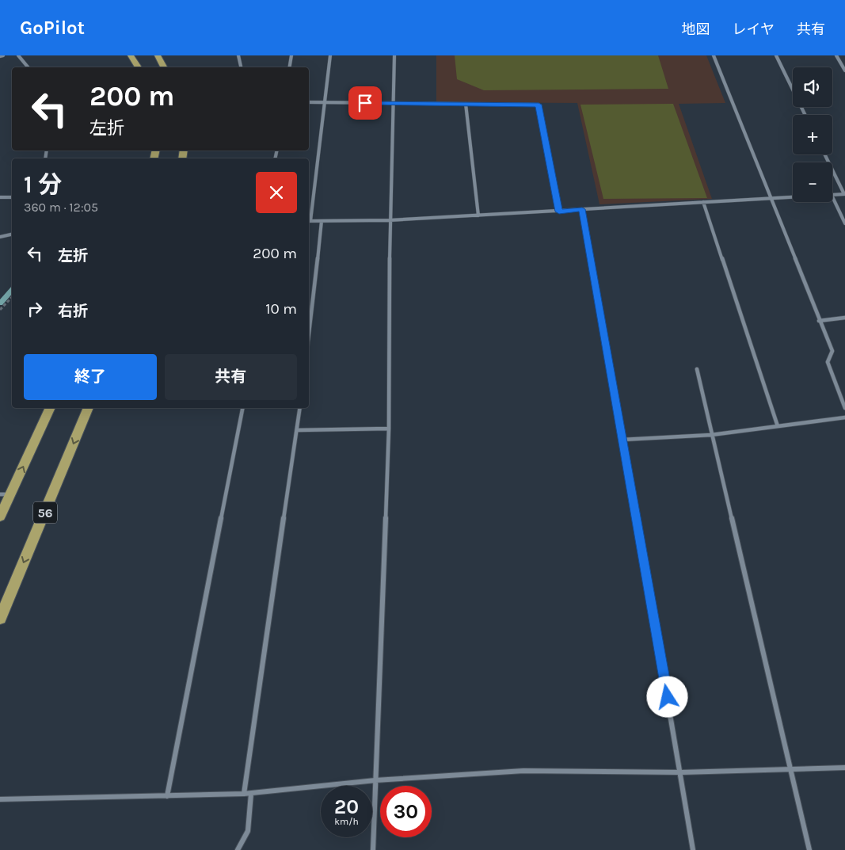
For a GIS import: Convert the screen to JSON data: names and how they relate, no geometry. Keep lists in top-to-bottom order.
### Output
{
  "streets": {
    "highway": ["56"]
  },
  "page": {
    "header": "GoPilot",
    "nav": ["地図", "レイヤ", "共有"],
    "map_buttons": ["+", "−"],
    "turn": ["200 m", "左折"],
    "heading": ["1 分", "360 m · 12:05"],
    "list": [
      {
        "name": "左折",
        "value": "200 m"
      },
      {
        "name": "右折",
        "value": "10 m"
      }
    ],
    "buttons": ["終了", "共有"],
    "speed": "20 km/h",
    "limit": "30"
  }
}
